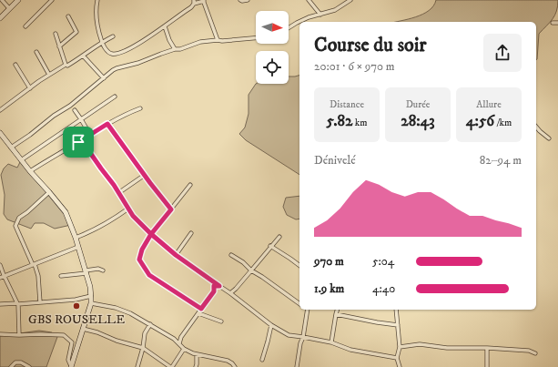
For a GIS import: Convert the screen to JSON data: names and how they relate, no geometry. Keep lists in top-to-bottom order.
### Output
{
  "places": ["GBS ROUSELLE"],
  "north": "right",
  "page": {
    "heading": ["Course du soir", "20:01 · 6 × 970 m"],
    "stats": [
      ["Distance", "5.82 km"],
      ["Durée", "28:43"],
      ["Allure", "4:56 /km"]
    ],
    "chart": ["Dénivelé", "82–94 m"],
    "list": [
      {
        "name": "970 m",
        "note": "5:04"
      },
      {
        "name": "1.9 km",
        "note": "4:40"
      }
    ]
  }
}
